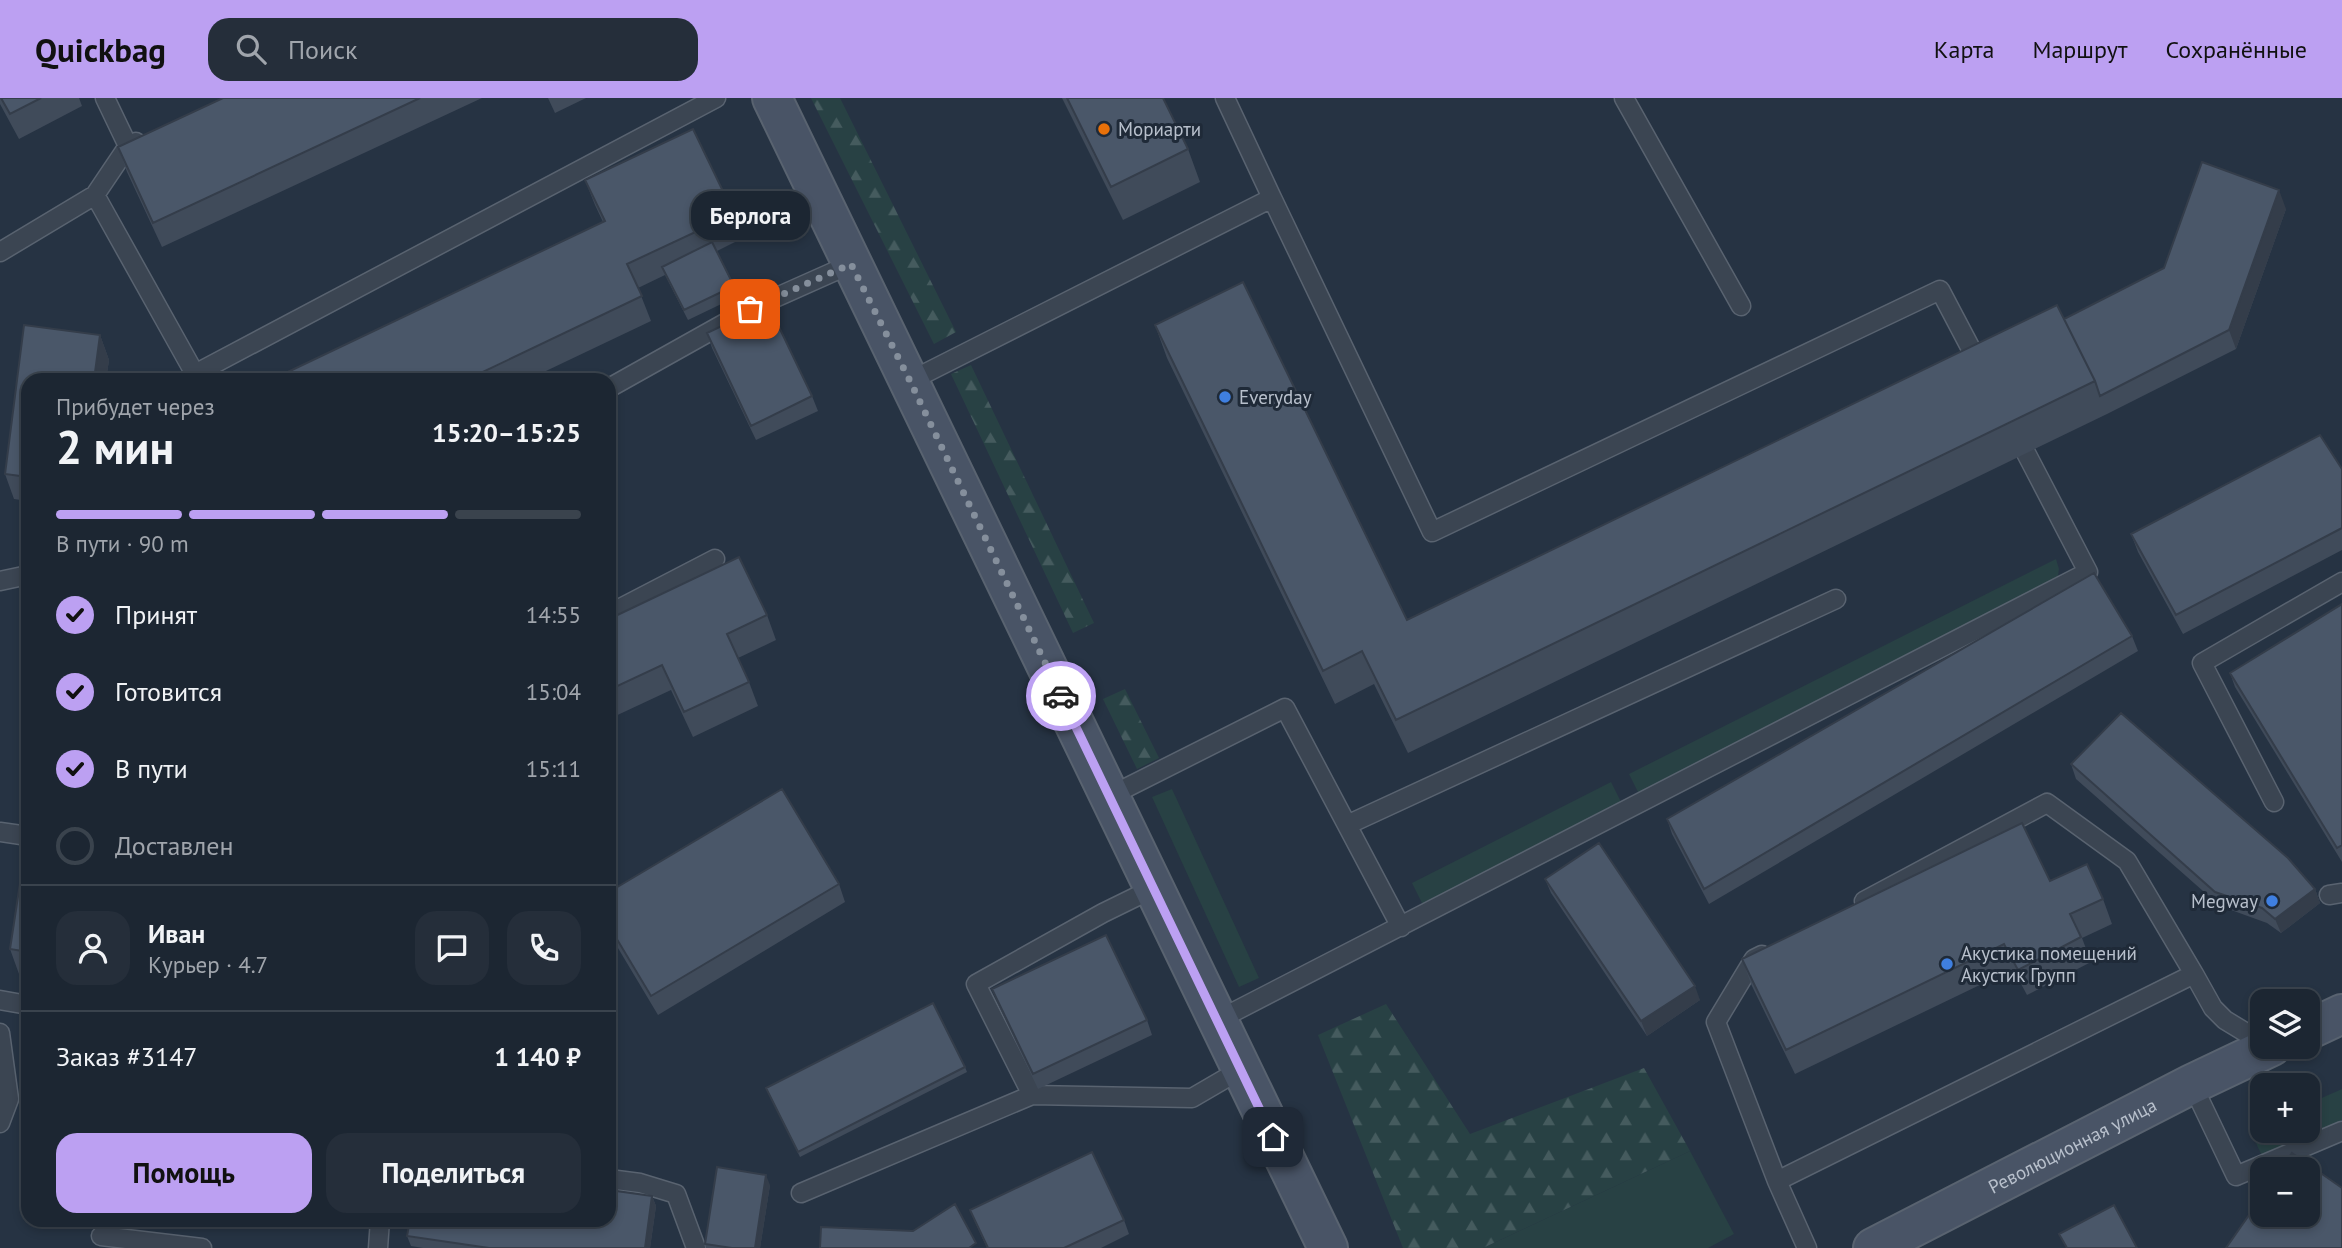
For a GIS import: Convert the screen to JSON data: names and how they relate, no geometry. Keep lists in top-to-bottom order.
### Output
{
  "streets": {
    "street": ["Революционная улица"]
  },
  "places": [
    "Мориарти",
    "Берлога",
    "Everyday",
    "Megway",
    "Акустика помещений Акустик Групп"
  ],
  "page": {
    "header": "Quickbag",
    "search": "Поиск",
    "nav": ["Карта", "Маршрут", "Сохранённые"],
    "bubble": "Берлога",
    "heading": ["2 мин", "Прибудет через", "15:20–15:25"],
    "panel": [
      "Иван",
      "Курьер · 4.7",
      "Заказ #3147",
      "1 140 ₽"
    ],
    "bar": "В пути · 90 m",
    "list": [
      ["Принят", "14:55"],
      ["Готовится", "15:04"],
      ["В пути", "15:11"],
      "Доставлен"
    ],
    "map_buttons": ["+", "−"],
    "buttons": ["Помощь", "Поделиться"]
  }
}
